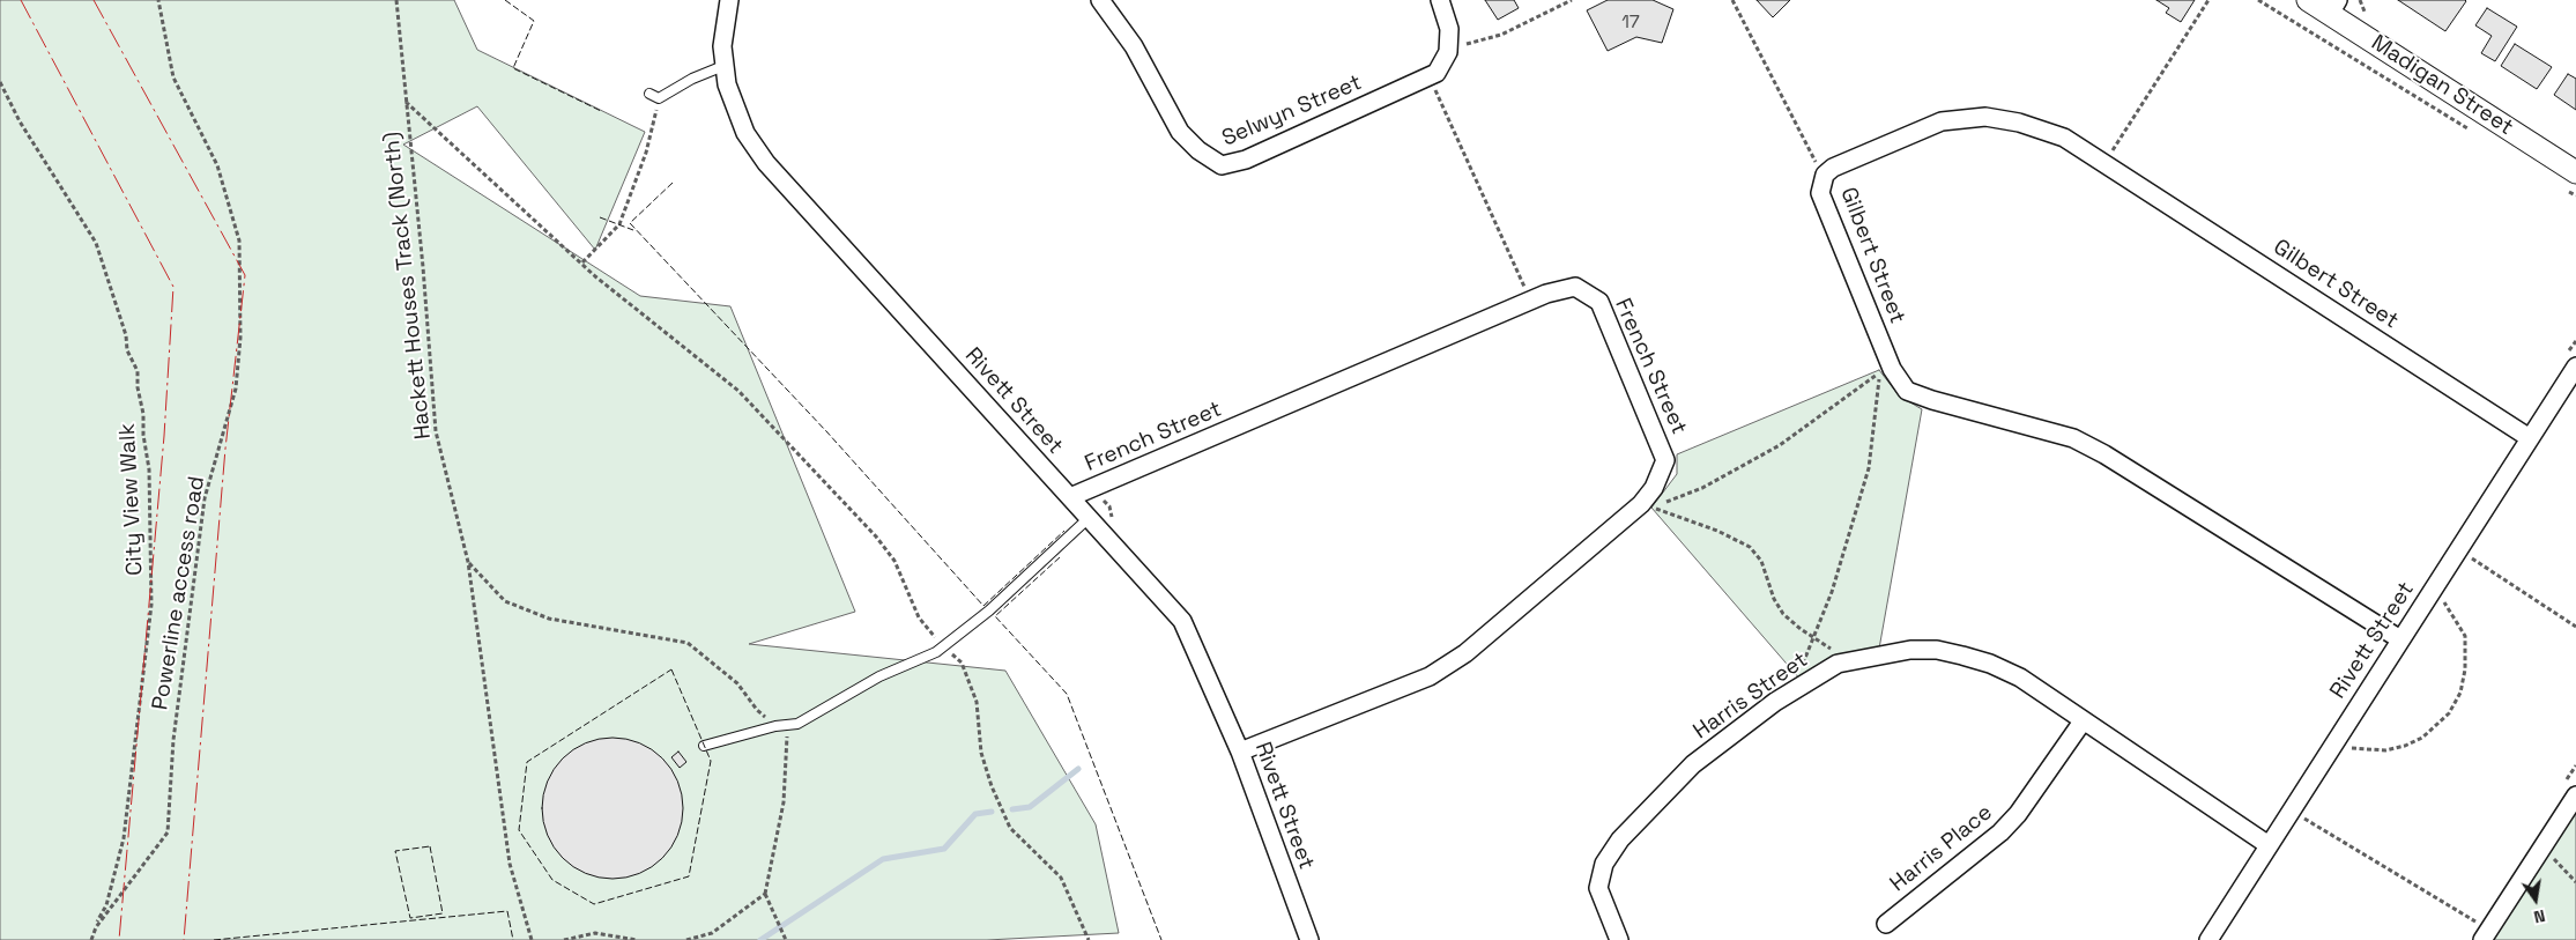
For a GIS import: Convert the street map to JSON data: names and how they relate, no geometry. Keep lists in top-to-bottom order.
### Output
{
  "streets": {
    "street": [
      "Madigan Street",
      "Selwyn Street",
      "Gilbert Street",
      "French Street",
      "Rivett Street",
      "Harris Street",
      "Harris Place"
    ],
    "path": ["Hackett Houses Track (North)", "City View Walk", "Powerline access road"]
  },
  "crossings": [
    ["Gilbert Street", "Rivett Street"],
    ["French Street", "Rivett Street"],
    ["Rivett Street", "Harris Street"],
    ["City View Walk", "Powerline access road"],
    ["Harris Street", "Harris Place"]
  ],
  "house_numbers": ["17"],
  "north": "bottom"
}
